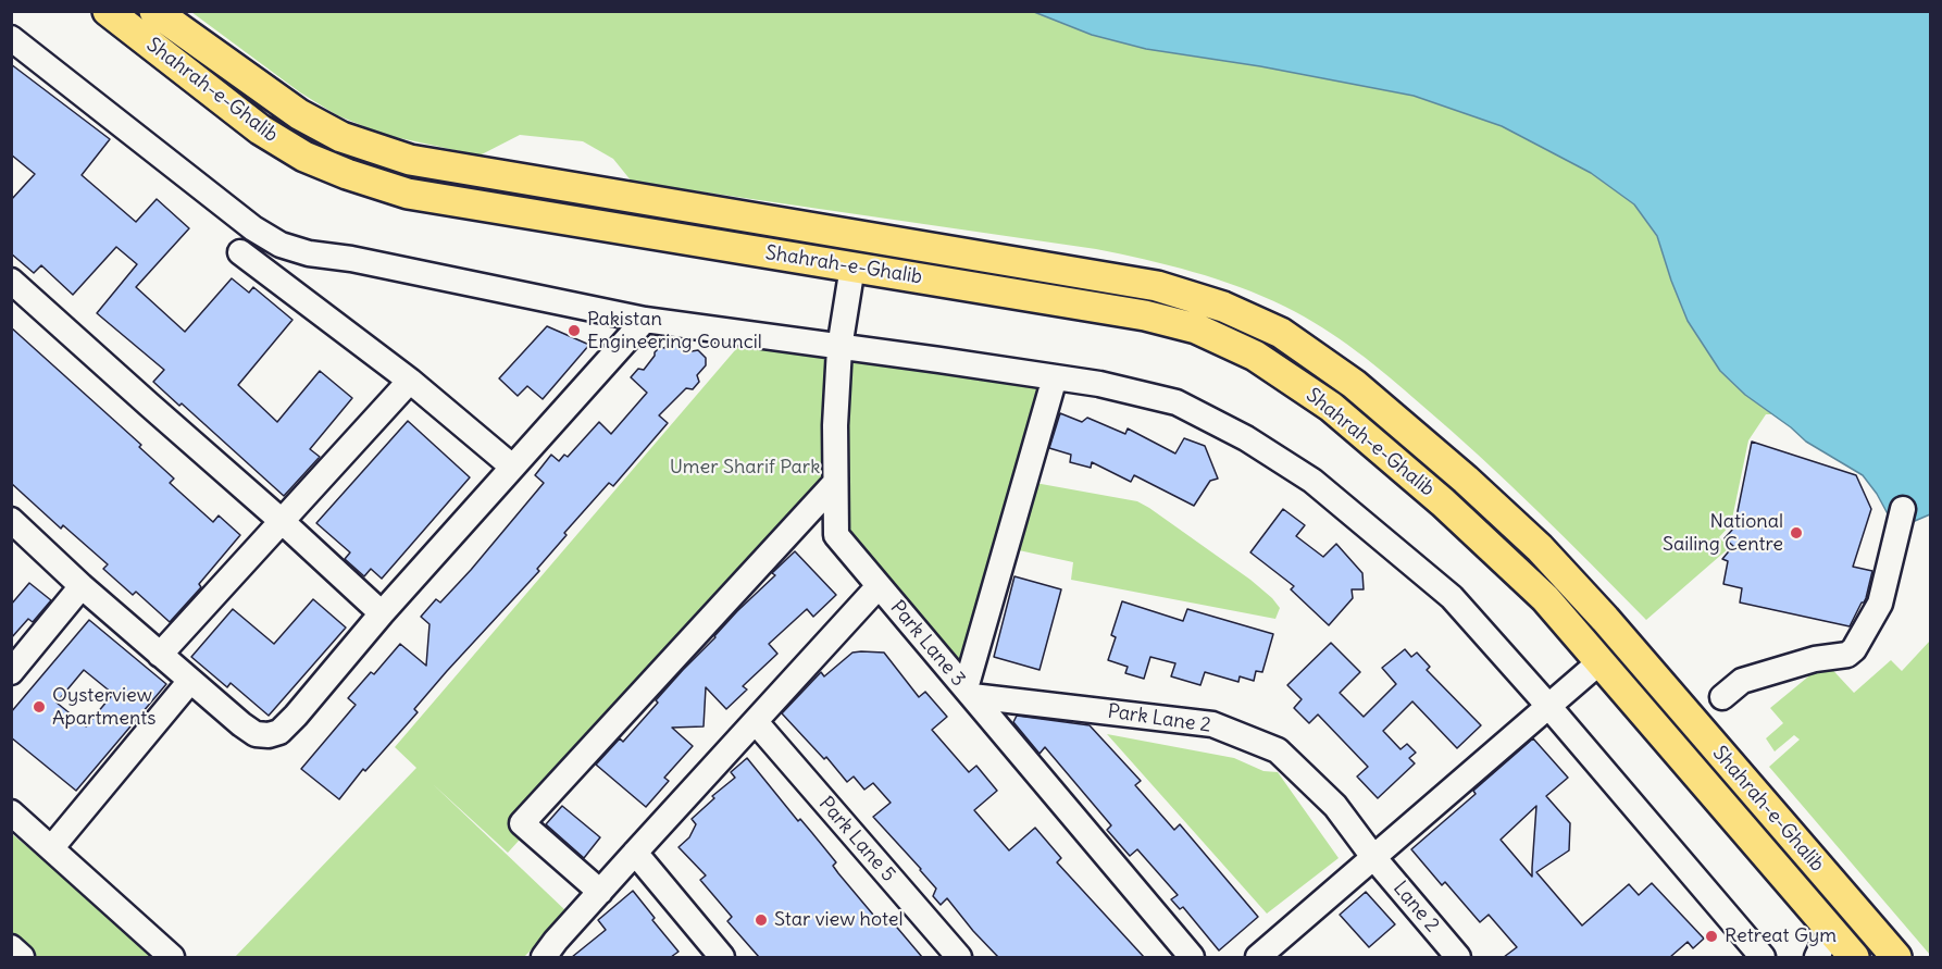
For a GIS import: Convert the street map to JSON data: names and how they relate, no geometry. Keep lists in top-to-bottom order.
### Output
{
  "streets": {
    "main road": ["Shahrah-e-Ghalib"],
    "street": [
      "Park Lane 3",
      "Park Lane 2",
      "Park Lane 5",
      "Lane 2"
    ]
  },
  "crossings": [
    ["Shahrah-e-Ghalib", "Park Lane 3"],
    ["Park Lane 3", "Park Lane 2"],
    ["Park Lane 2", "Lane 2"]
  ],
  "parks": ["Umer Sharif Park"],
  "places": [
    "Pakistan Engineering Council",
    "National Sailing Centre",
    "Oysterview Apartments",
    "Star view hotel",
    "Retreat Gym"
  ]
}
